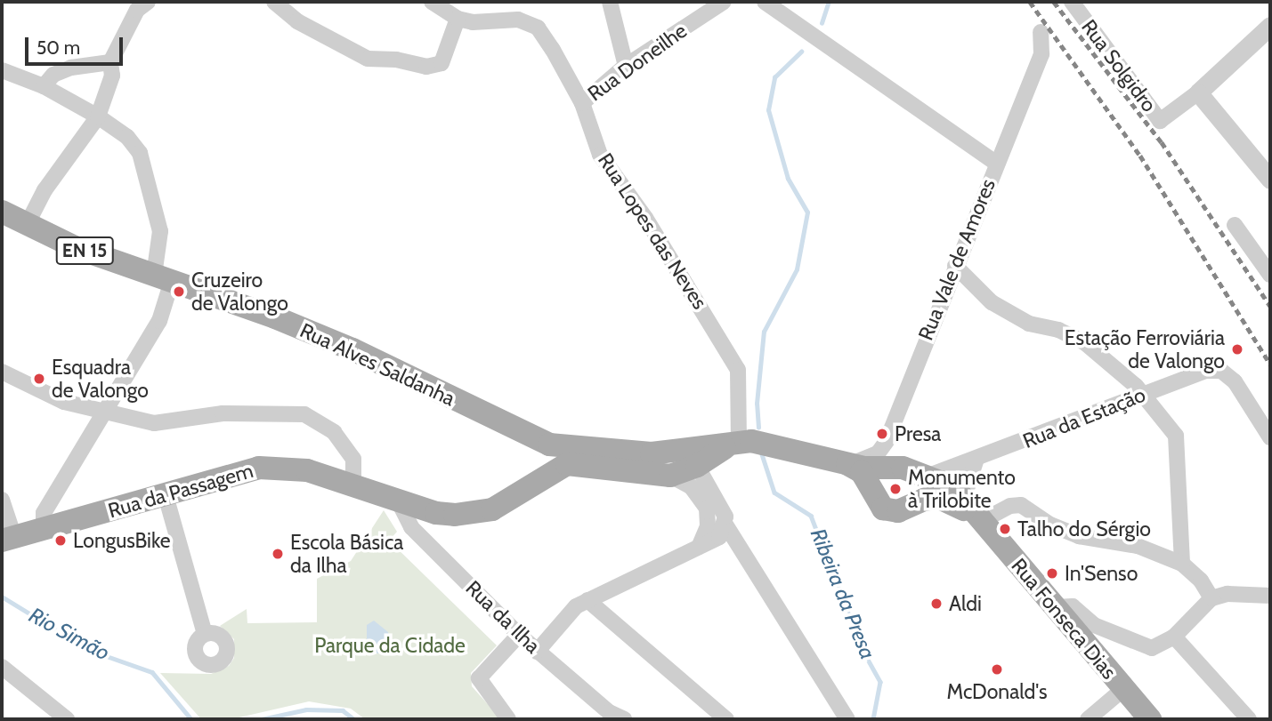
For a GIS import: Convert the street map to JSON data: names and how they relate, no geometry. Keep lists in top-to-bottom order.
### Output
{
  "streets": {
    "main road": [
      "EN 15",
      "Rua Alves Saldanha",
      "Rua da Passagem",
      "Rua Fonseca Dias"
    ],
    "street": [
      "Rua Doneilhe",
      "Rua Solgidro",
      "Rua Lopes das Neves",
      "Rua Vale de Amores",
      "Rua da Estação",
      "Rua da Ilha"
    ]
  },
  "crossings": [
    ["Rua Doneilhe", "Rua Lopes das Neves"],
    ["EN 15", "Rua Alves Saldanha"],
    ["Rua Vale de Amores", "Rua da Estação"],
    ["Rua Vale de Amores", "Rua Fonseca Dias"],
    ["Rua Alves Saldanha", "Rua da Passagem"],
    ["Rua da Estação", "Rua Fonseca Dias"],
    ["Rua da Passagem", "Rua da Ilha"]
  ],
  "water": ["Ribeira da Presa", "Rio Simão"],
  "parks": ["Parque da Cidade"],
  "places": [
    "Cruzeiro de Valongo",
    "Estação Ferroviária de Valongo",
    "Esquadra de Valongo",
    "Presa",
    "Monumento à Trilobite",
    "Talho do Sérgio",
    "LongusBike",
    "Escola Básica da Ilha",
    "In'Senso",
    "Aldi",
    "McDonald's"
  ],
  "scale_bar": "50 m"
}
